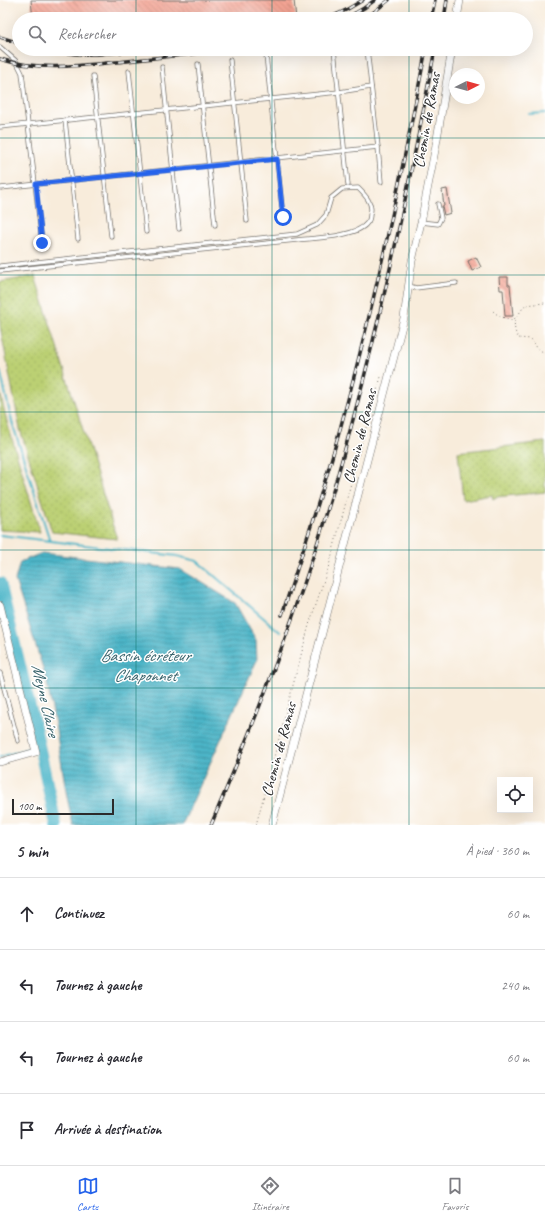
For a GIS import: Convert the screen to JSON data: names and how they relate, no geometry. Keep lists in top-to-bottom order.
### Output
{
  "streets": {
    "street": ["Chemin de Ramas"]
  },
  "water": ["Bassin écréteur Chaponnet", "Meyne Claire"],
  "scale_bar": "100 m",
  "north": "right",
  "page": {
    "search": "Rechercher",
    "scale": "100 m",
    "heading": ["5 min", "À pied · 360 m"],
    "list": [
      ["Continuez", "60 m"],
      ["Tournez à gauche", "240 m"],
      ["Tournez à gauche", "60 m"],
      "Arrivée à destination"
    ],
    "nav": ["Carte", "Itinéraire", "Favoris"]
  }
}
